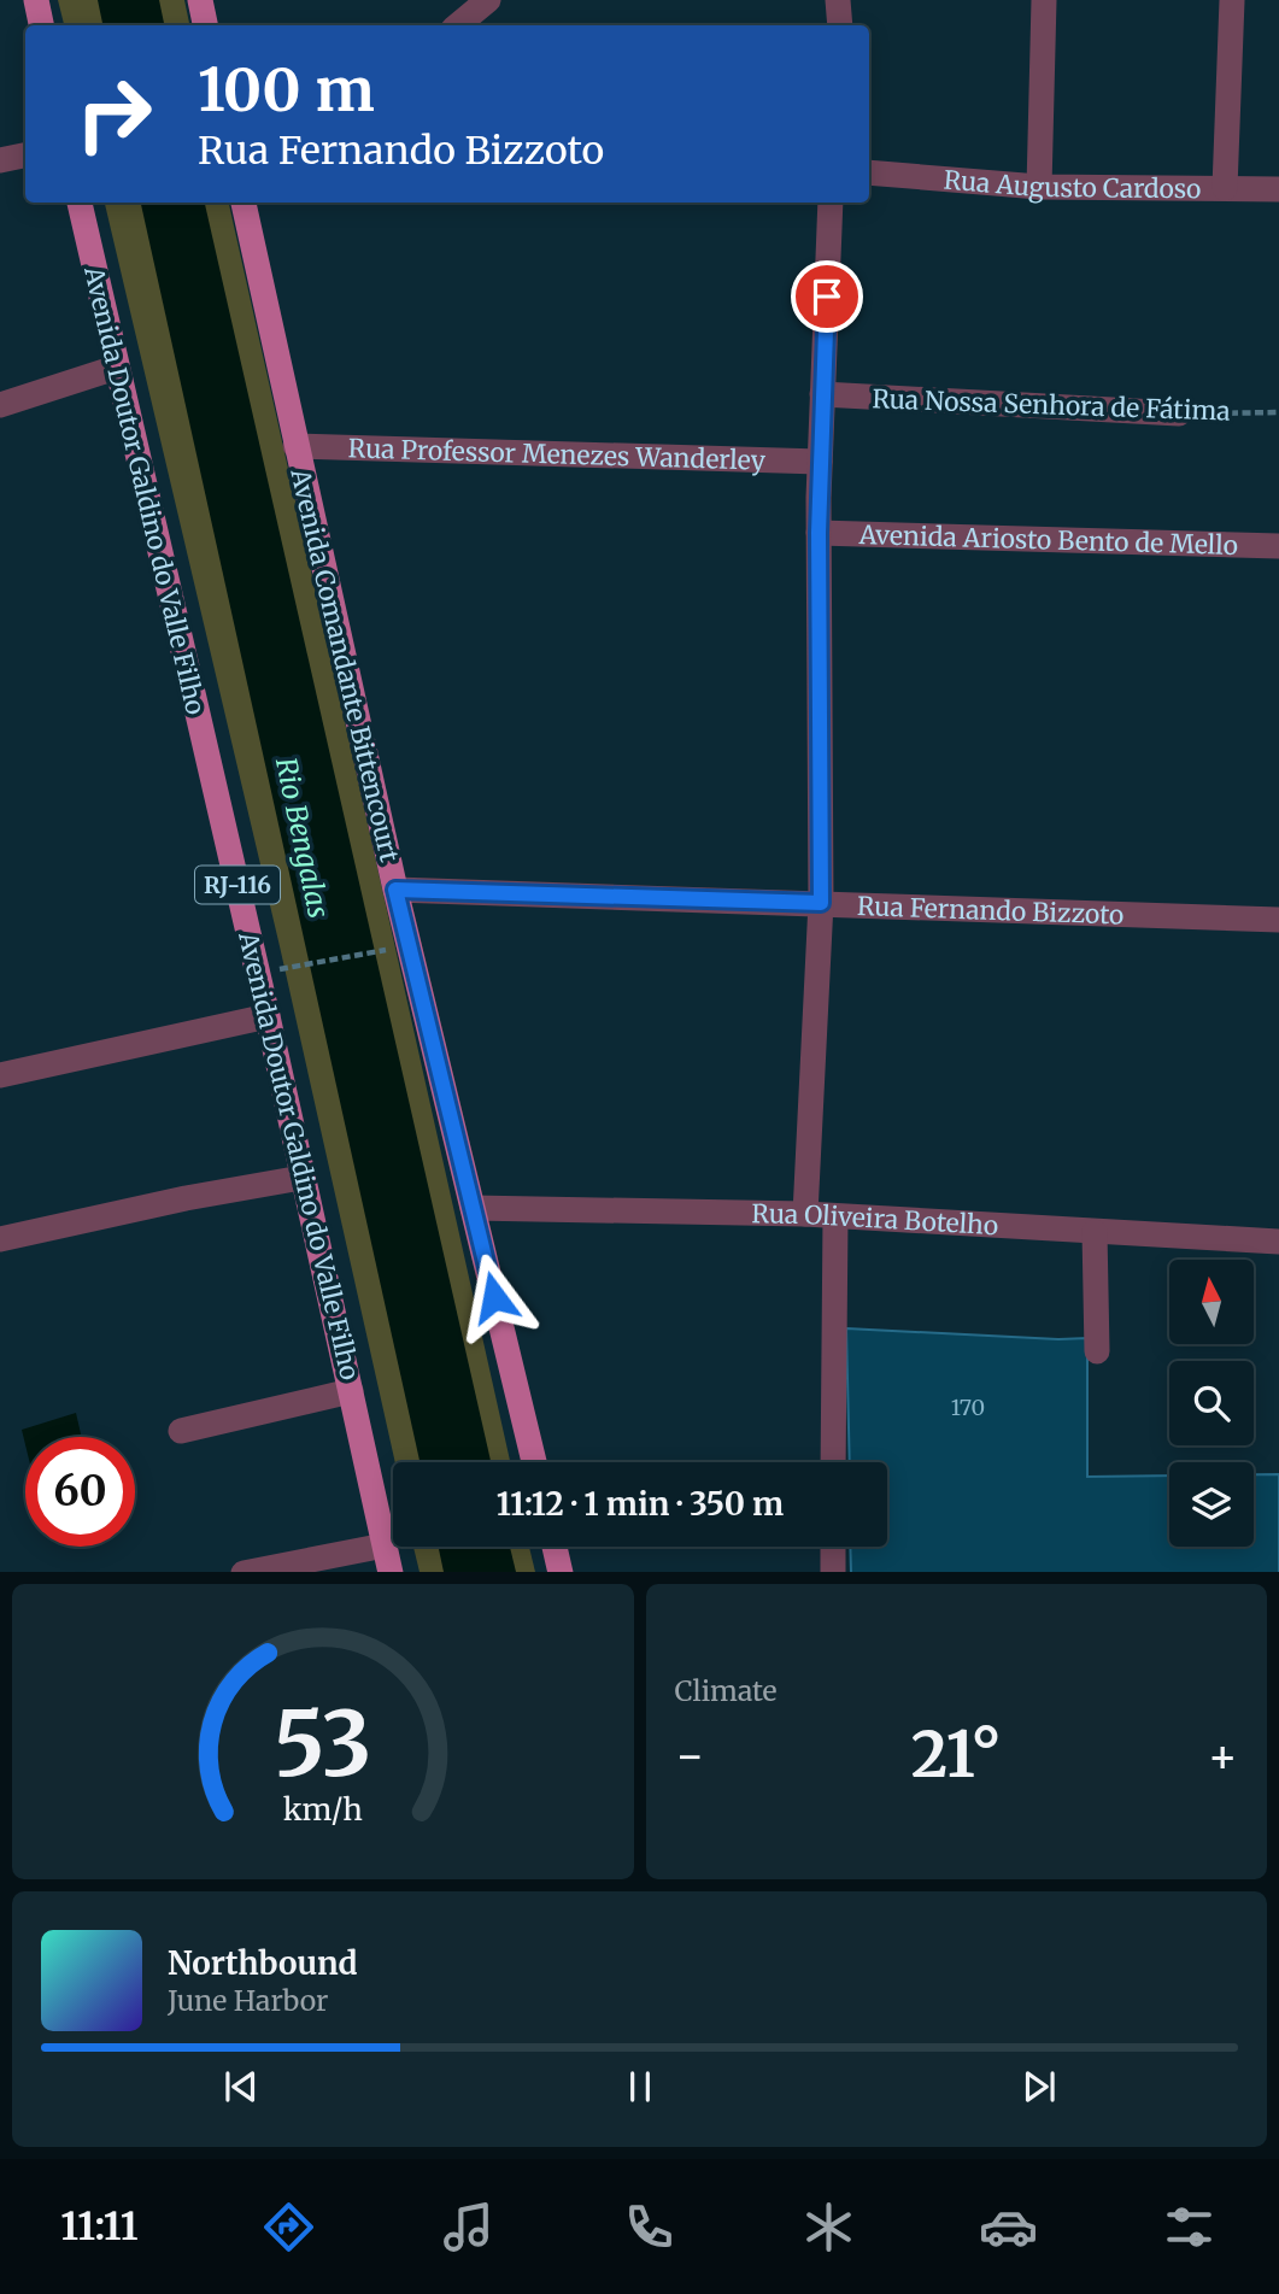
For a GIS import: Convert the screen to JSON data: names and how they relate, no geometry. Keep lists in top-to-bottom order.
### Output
{
  "streets": {
    "main road": ["Avenida Doutor Galdino do Valle Filho", "Avenida Comandante Bittencourt", "RJ-116"],
    "street": [
      "Rua Augusto Cardoso",
      "Rua Nossa Senhora de Fátima",
      "Rua Professor Menezes Wanderley",
      "Avenida Ariosto Bento de Mello",
      "Rua Fernando Bizzoto",
      "Rua Oliveira Botelho"
    ]
  },
  "crossings": [
    ["Rua Professor Menezes Wanderley", "Avenida Comandante Bittencourt"],
    ["Avenida Comandante Bittencourt", "Rua Fernando Bizzoto"],
    ["Avenida Comandante Bittencourt", "Rua Oliveira Botelho"]
  ],
  "water": ["Rio Bengalas"],
  "house_numbers": ["170"],
  "north": "top",
  "page": {
    "turn": ["100 m", "Rua Fernando Bizzoto"],
    "limit": "60",
    "trip": "11:12 · 1 min · 350 m",
    "tile": "Climate",
    "heat": ["−", "21°", "+"],
    "song": ["Northbound", "June Harbor"],
    "tabs": "11:11",
    "gauge": ["53", "km/h"]
  }
}
